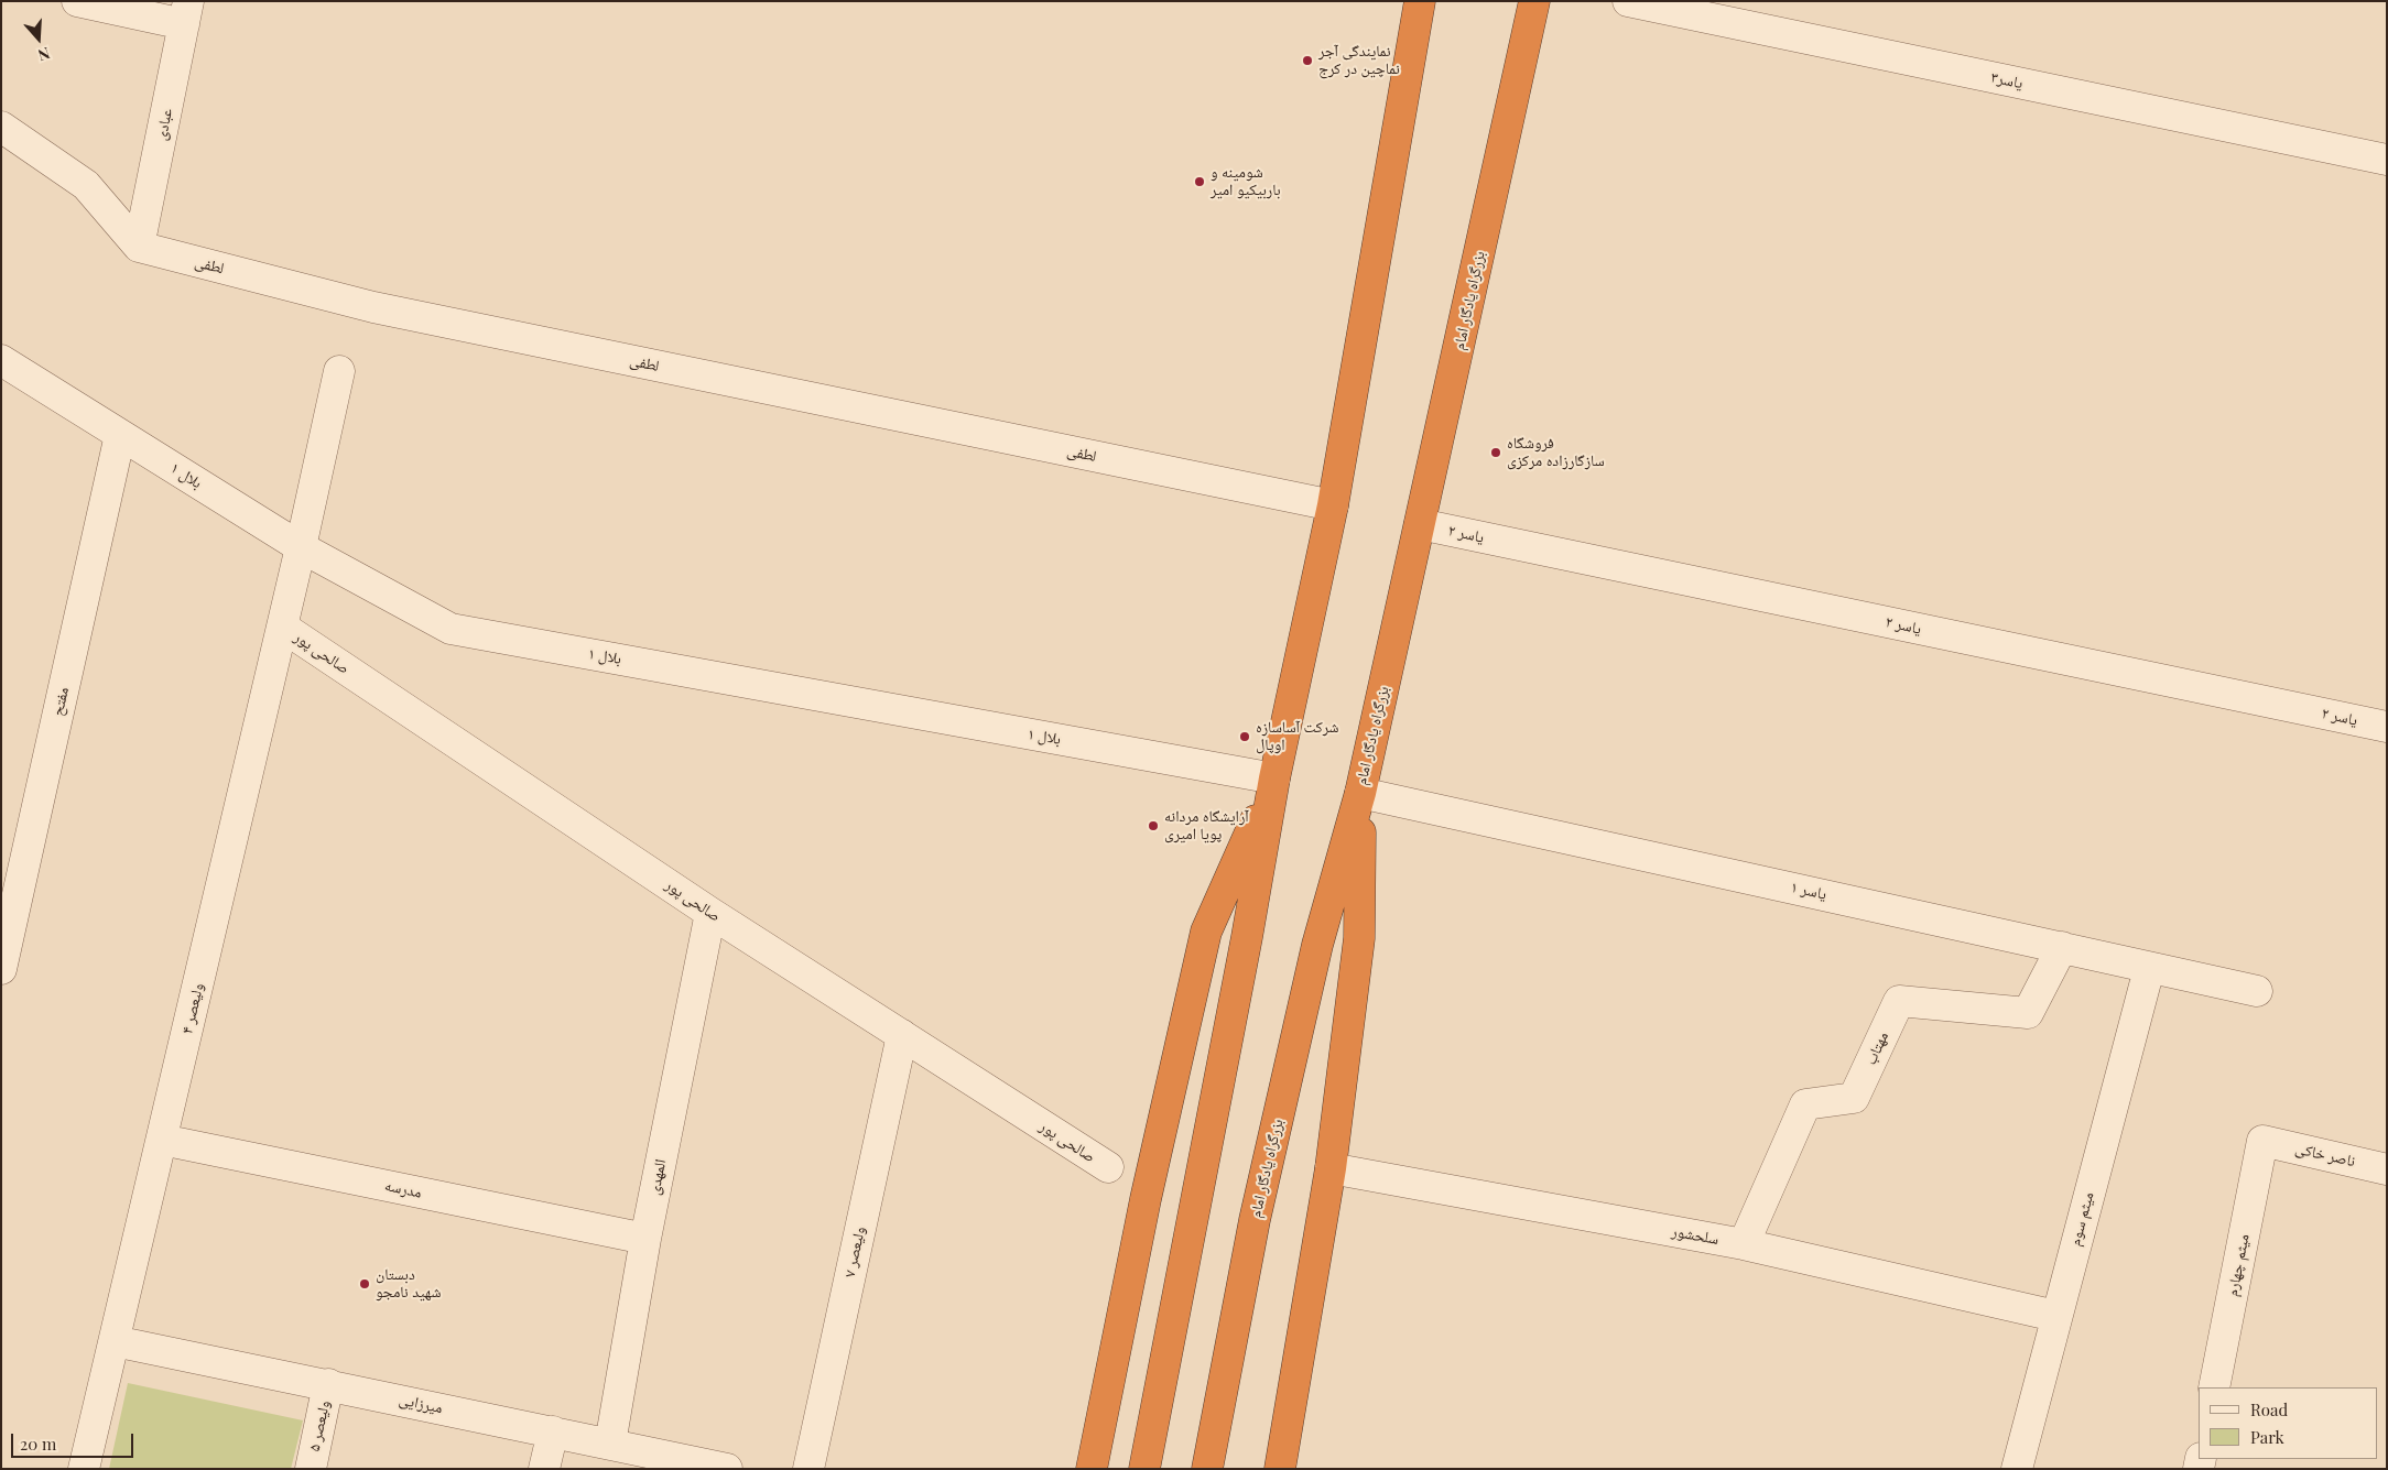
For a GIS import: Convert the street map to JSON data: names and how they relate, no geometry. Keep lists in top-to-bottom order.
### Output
{
  "streets": {
    "highway": ["بزرگراه یادگار امام"],
    "street": [
      "یاسر۳",
      "عبادی",
      "لطفی",
      "بلال ۱",
      "یاسر ۲",
      "صالحی پور",
      "مفتح",
      "یاسر ۱",
      "ولیعصر ۴",
      "مهتاب",
      "ناصر خاکی",
      "المهدی",
      "مدرسه",
      "میثم سوم",
      "سلحشور",
      "ولیعصر ۷",
      "میثم چهارم",
      "میرزایی",
      "ولیعصر ۵"
    ]
  },
  "crossings": [
    ["عبادی", "لطفی"],
    ["بزرگراه یادگار امام", "یاسر ۲"],
    ["بزرگراه یادگار امام", "یاسر ۱"],
    ["بلال ۱", "مفتح"],
    ["بلال ۱", "ولیعصر ۴"],
    ["صالحی پور", "ولیعصر ۴"],
    ["صالحی پور", "المهدی"],
    ["صالحی پور", "ولیعصر ۷"],
    ["یاسر ۱", "مهتاب"],
    ["یاسر ۱", "میثم سوم"],
    ["ولیعصر ۴", "مدرسه"],
    ["ولیعصر ۴", "میرزایی"],
    ["مهتاب", "سلحشور"],
    ["ناصر خاکی", "میثم چهارم"],
    ["المهدی", "مدرسه"],
    ["المهدی", "میرزایی"],
    ["میثم سوم", "سلحشور"],
    ["میرزایی", "ولیعصر ۵"]
  ],
  "places": [
    "نمایندگی آجر نماچین در کرج",
    "شومینه و باربیکیو امیر",
    "فروشگاه سازگارزاده مرکزی",
    "شرکت آساسازه اوپال",
    "آرایشگاه مردانه پویا امیری",
    "دبستان شهید نامجو"
  ],
  "legend": ["Road", "Park"],
  "scale_bar": "20 m",
  "north": "bottom"
}
